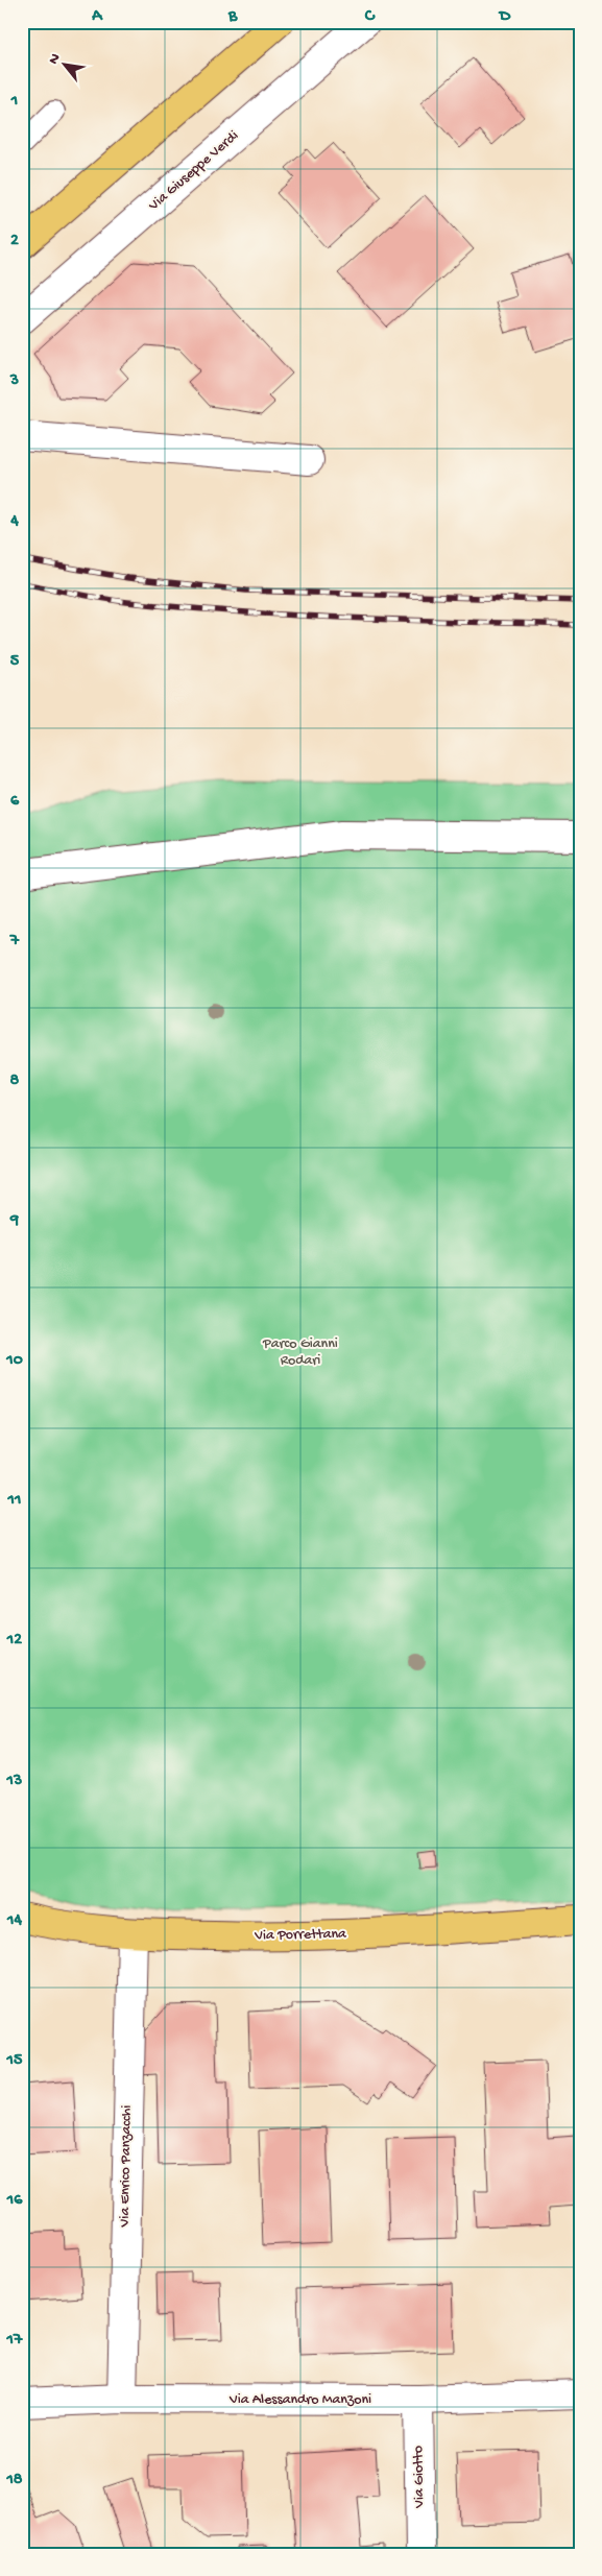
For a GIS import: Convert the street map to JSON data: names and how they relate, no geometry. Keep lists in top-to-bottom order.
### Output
{
  "streets": {
    "main road": ["Via Porrettana"],
    "street": [
      "Via Giuseppe Verdi",
      "Via Enrico Panzacchi",
      "Via Alessandro Manzoni",
      "Via Giotto"
    ]
  },
  "crossings": [
    ["Via Porrettana", "Via Enrico Panzacchi"],
    ["Via Enrico Panzacchi", "Via Alessandro Manzoni"],
    ["Via Alessandro Manzoni", "Via Giotto"]
  ],
  "parks": ["Parco Gianni Rodari"],
  "north": "top left",
  "grid": {
    "columns": [
      "A",
      "B",
      "C",
      "D"
    ],
    "rows": [
      "1",
      "2",
      "3",
      "4",
      "5",
      "6",
      "7",
      "8",
      "9",
      "10",
      "11",
      "12",
      "13",
      "14",
      "15",
      "16",
      "17",
      "18"
    ]
  }
}
